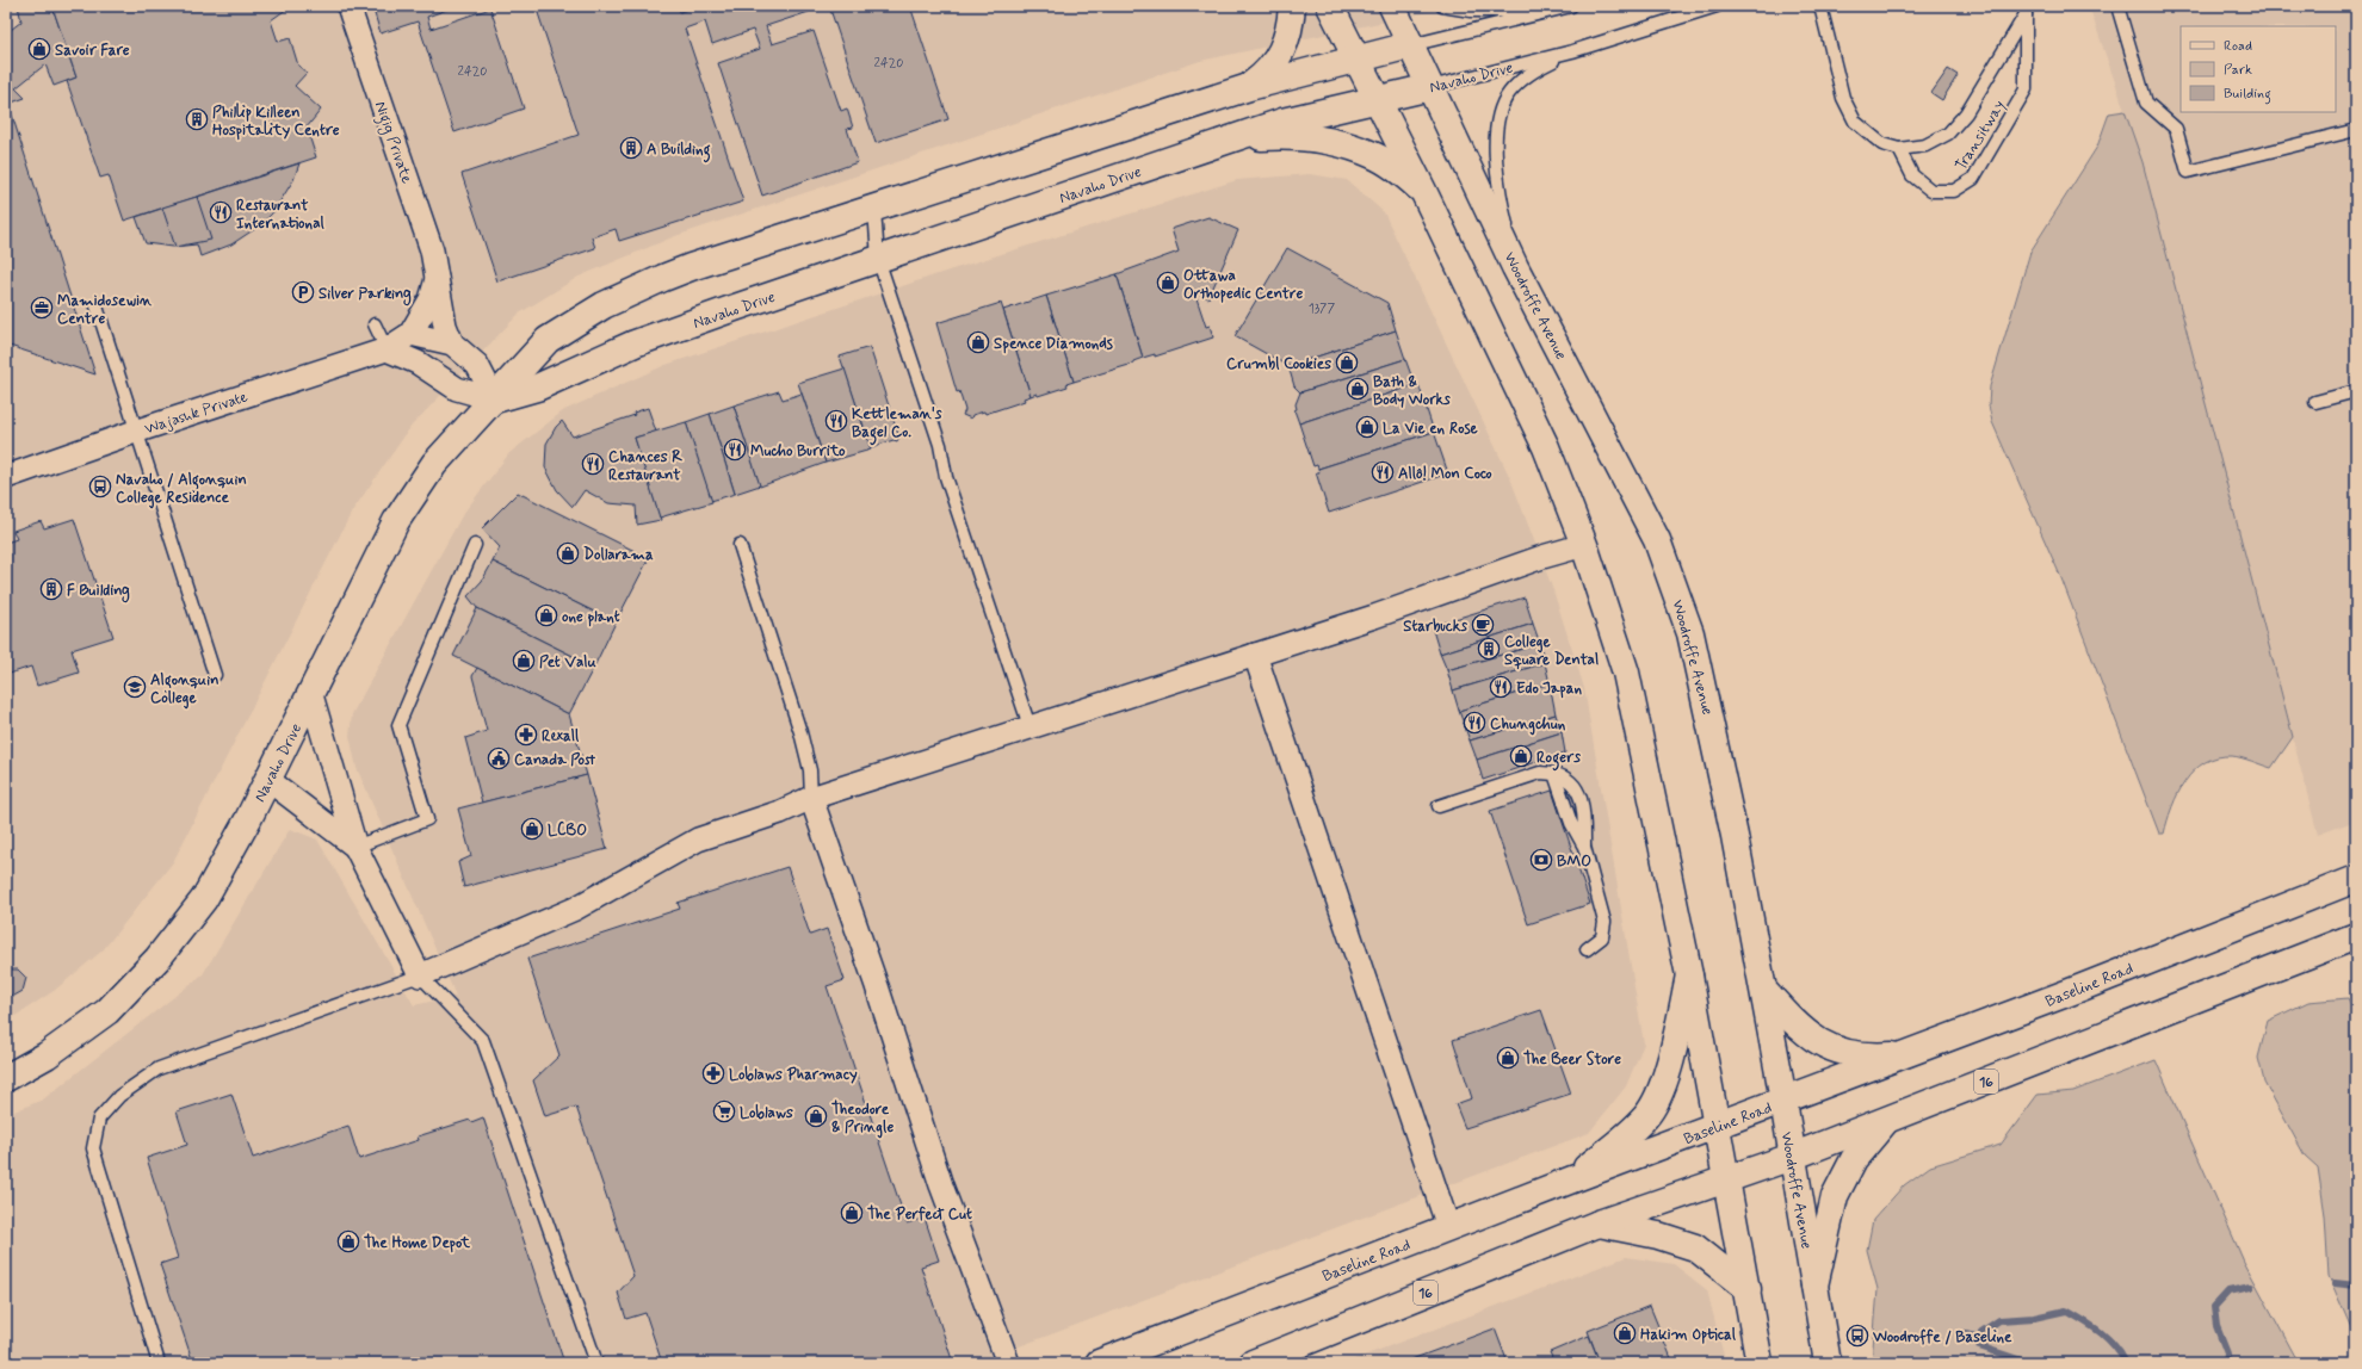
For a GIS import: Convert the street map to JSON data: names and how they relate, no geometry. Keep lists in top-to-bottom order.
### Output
{
  "streets": {
    "main road": [
      "Navaho Drive",
      "Woodroffe Avenue",
      "Baseline Road",
      "16"
    ],
    "street": ["Nigig Private", "Wajashk Private"],
    "lane": ["Transitway"]
  },
  "crossings": [
    ["Navaho Drive", "Woodroffe Avenue"],
    ["Nigig Private", "Wajashk Private"],
    ["Woodroffe Avenue", "Baseline Road"],
    ["Woodroffe Avenue", "16"]
  ],
  "places": {
    "shop": [
      "Savoir Fare",
      "Ottawa Orthopedic Centre",
      "Spence Diamonds",
      "Crumbl Cookies",
      "Bath & Body Works",
      "La Vie en Rose",
      "Dollarama",
      "one plant",
      "Pet Valu",
      "Rogers",
      "LCBO",
      "The Beer Store",
      "Theodore & Pringle",
      "The Perfect Cut",
      "The Home Depot",
      "Hakim Optical"
    ],
    "building": [
      "Phillip Killeen Hospitality Centre",
      "A Building",
      "F Building",
      "College Square Dental"
    ],
    "restaurant": [
      "Restaurant International",
      "Kettleman's Bagel Co.",
      "Mucho Burrito",
      "Chances R Restaurant",
      "Allô! Mon Coco",
      "Edo Japan",
      "Chungchun"
    ],
    "parking": ["Silver Parking"],
    "office": ["Mamidosewin Centre"],
    "bus stop": ["Navaho / Algonquin College Residence", "Woodroffe / Baseline"],
    "cafe": ["Starbucks"],
    "school or university": ["Algonquin College"],
    "pharmacy": ["Rexall", "Loblaws Pharmacy"],
    "public building": ["Canada Post"],
    "bank": ["BMO"],
    "supermarket": ["Loblaws"]
  },
  "house_numbers": ["2420", "2420", "1377"],
  "legend": ["Road", "Park", "Building"]
}
